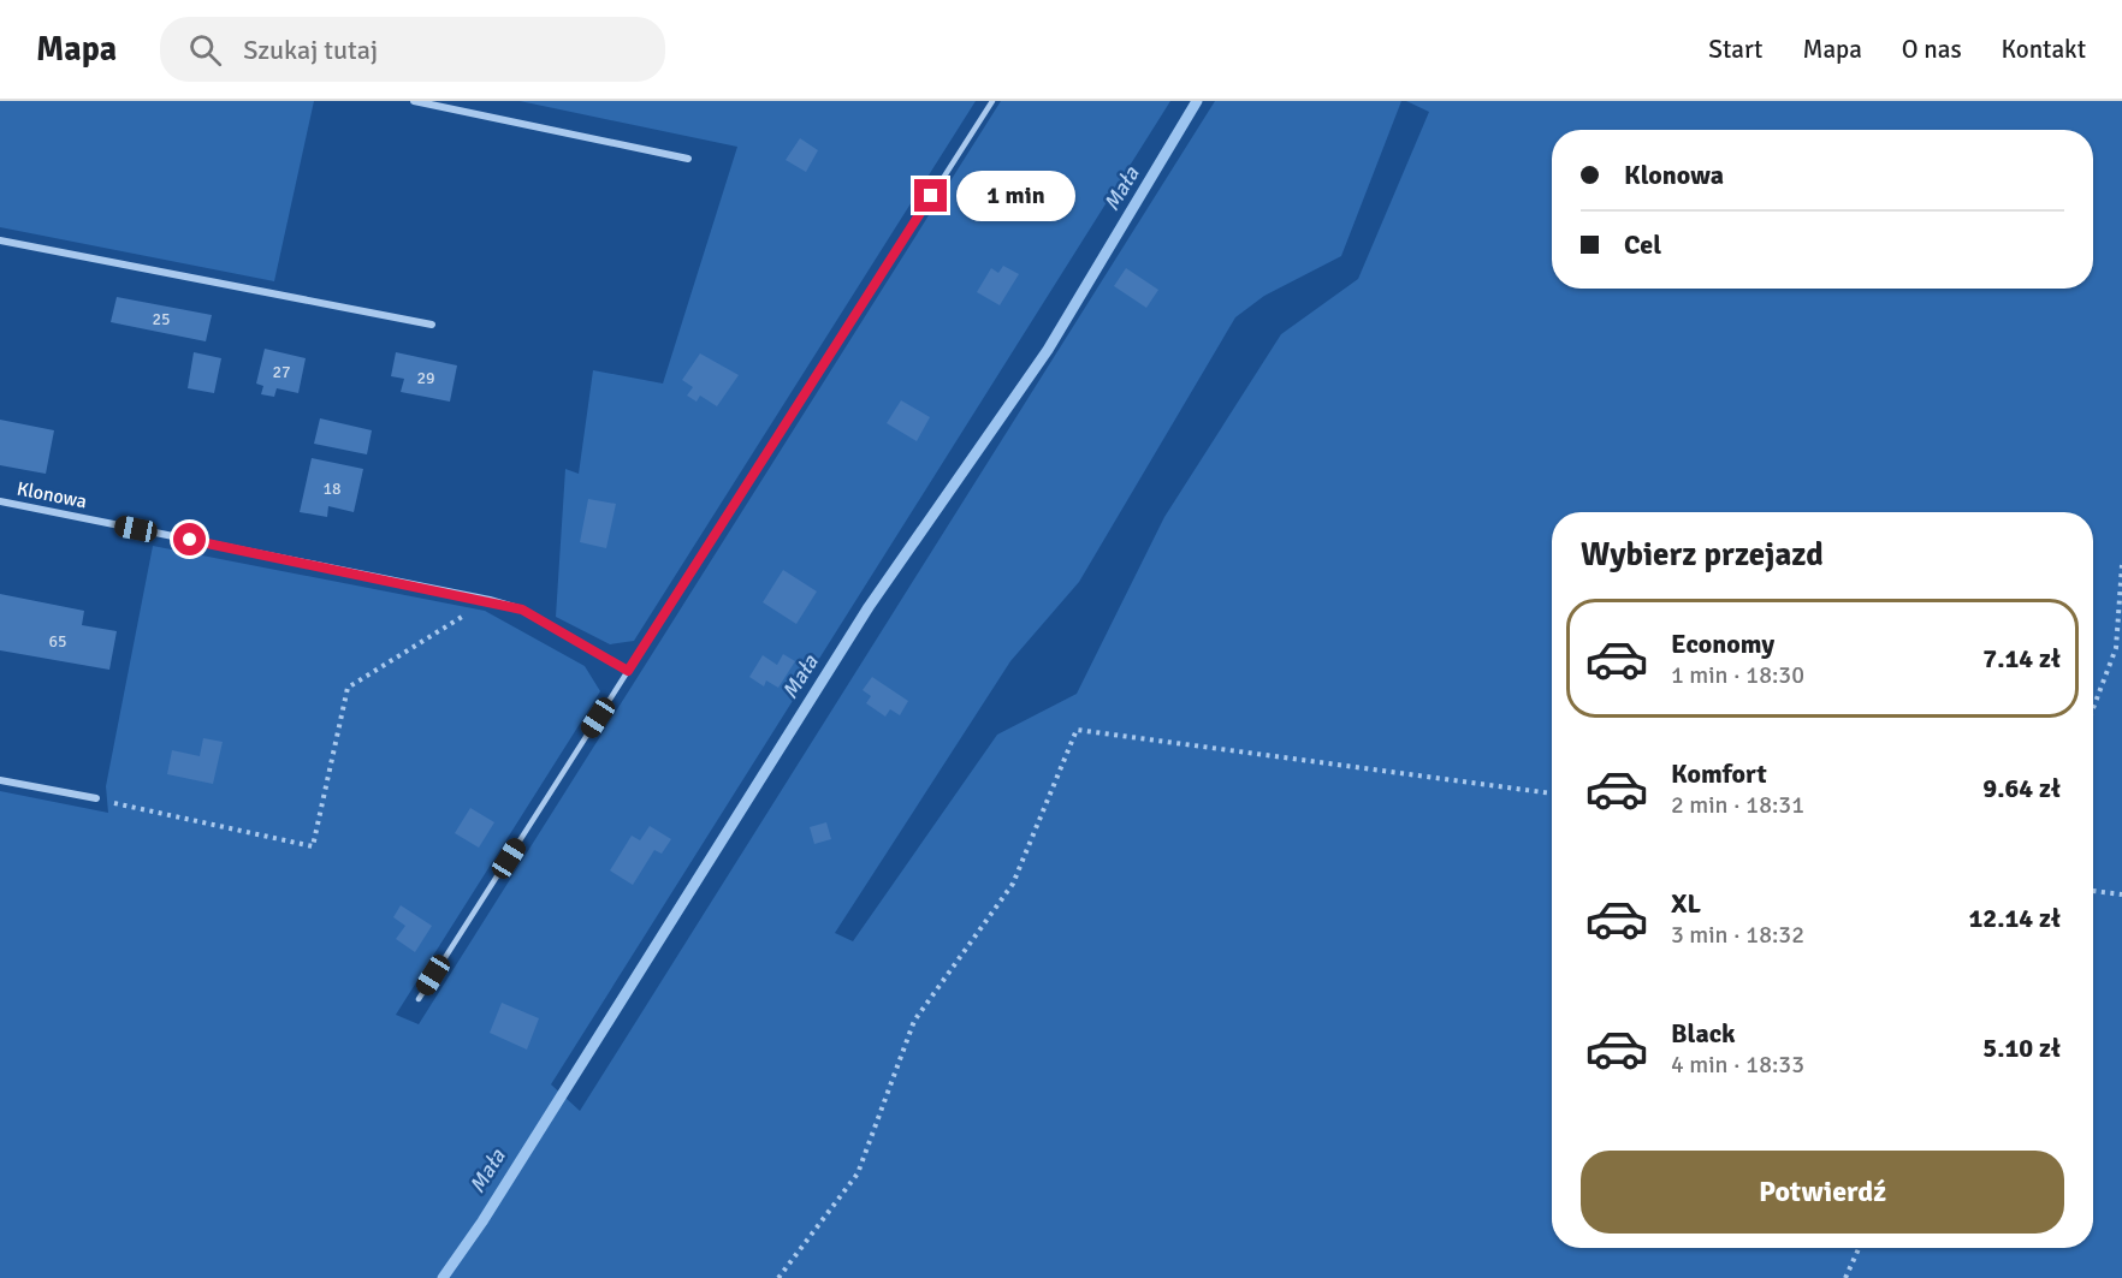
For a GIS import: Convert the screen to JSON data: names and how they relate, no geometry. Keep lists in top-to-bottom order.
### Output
{
  "streets": {
    "street": ["Klonowa"]
  },
  "water": ["Mała"],
  "house_numbers": [
    "25",
    "27",
    "29",
    "18",
    "65"
  ],
  "page": {
    "header": "Mapa",
    "search": "Szukaj tutaj",
    "nav": [
      "Start",
      "Mapa",
      "O nas",
      "Kontakt"
    ],
    "banner": ["Klonowa", "Cel"],
    "bubble": "1 min",
    "heading": "Wybierz przejazd",
    "list": [
      {
        "name": "Economy",
        "note": "1 min · 18:30",
        "value": "7.14 zł"
      },
      {
        "name": "Komfort",
        "note": "2 min · 18:31",
        "value": "9.64 zł"
      },
      {
        "name": "XL",
        "note": "3 min · 18:32",
        "value": "12.14 zł"
      },
      {
        "name": "Black",
        "note": "4 min · 18:33",
        "value": "5.10 zł"
      }
    ],
    "buttons": "Potwierdź"
  }
}
